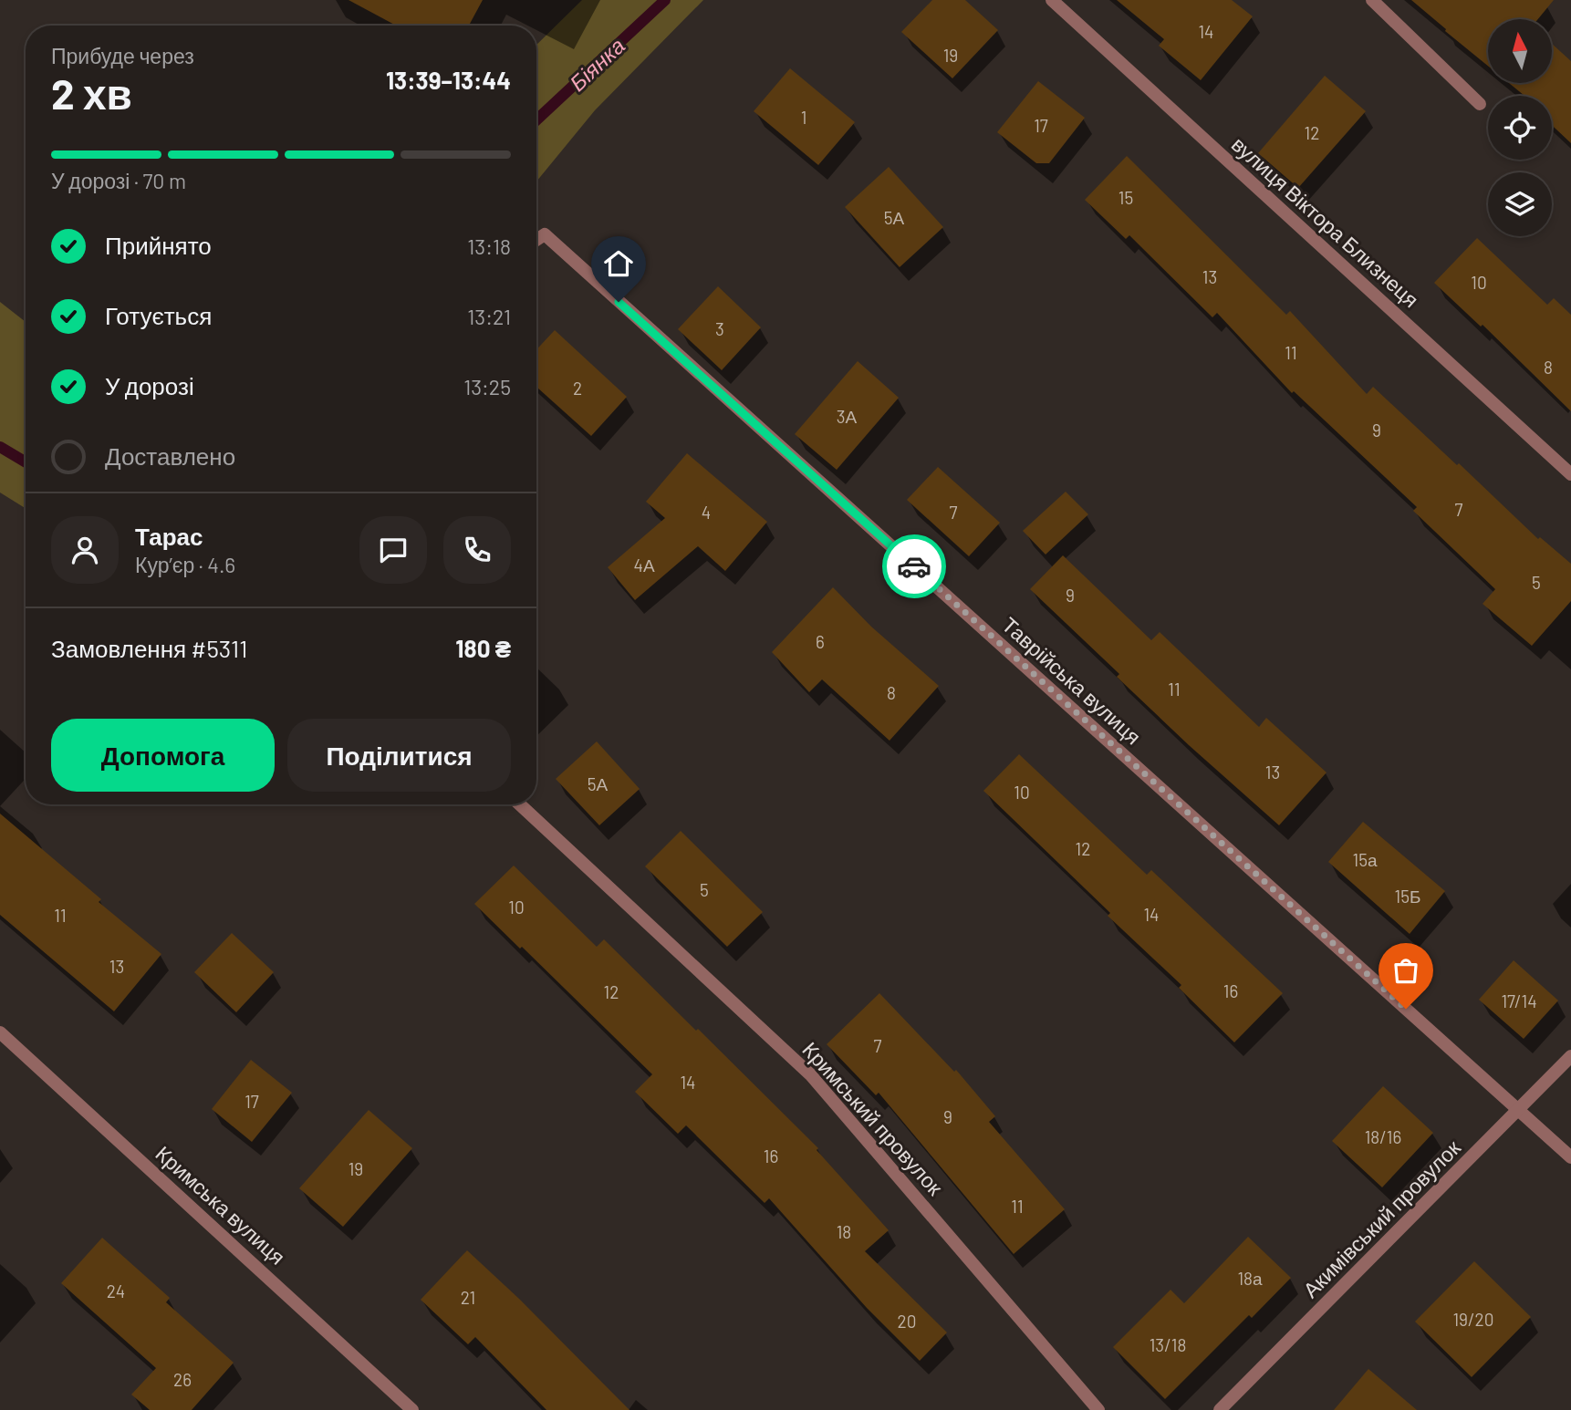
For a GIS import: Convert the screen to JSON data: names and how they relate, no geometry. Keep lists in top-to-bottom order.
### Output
{
  "streets": {
    "street": [
      "вулиця Віктора Близнеця",
      "Таврійська вулиця",
      "Кримський провулок",
      "Кримська вулиця",
      "Акимівський провулок"
    ]
  },
  "crossings": [
    ["Таврійська вулиця", "Акимівський провулок"]
  ],
  "water": ["Біянка"],
  "house_numbers": [
    "14",
    "19",
    "1",
    "17",
    "12",
    "15",
    "5А",
    "13",
    "10",
    "3",
    "11",
    "8",
    "2",
    "3А",
    "9",
    "7",
    "4",
    "7",
    "4А",
    "5",
    "9",
    "6",
    "11",
    "8",
    "13",
    "5А",
    "10",
    "12",
    "15а",
    "5",
    "15Б",
    "10",
    "14",
    "11",
    "13",
    "16",
    "12",
    "17/14",
    "7",
    "14",
    "17",
    "9",
    "18/16",
    "16",
    "19",
    "11",
    "18",
    "18а",
    "24",
    "21",
    "19/20",
    "20",
    "13/18",
    "26"
  ],
  "north": "top",
  "page": {
    "heading": ["2 хв", "Прибуде через", "13:39–13:44"],
    "panel": [
      "Тарас",
      "Кур’єр · 4.6",
      "Замовлення #5311",
      "180 ₴"
    ],
    "bar": "У дорозі · 70 m",
    "list": [
      ["Прийнято", "13:18"],
      ["Готується", "13:21"],
      ["У дорозі", "13:25"],
      "Доставлено"
    ],
    "buttons": ["Допомога", "Поділитися"]
  }
}
